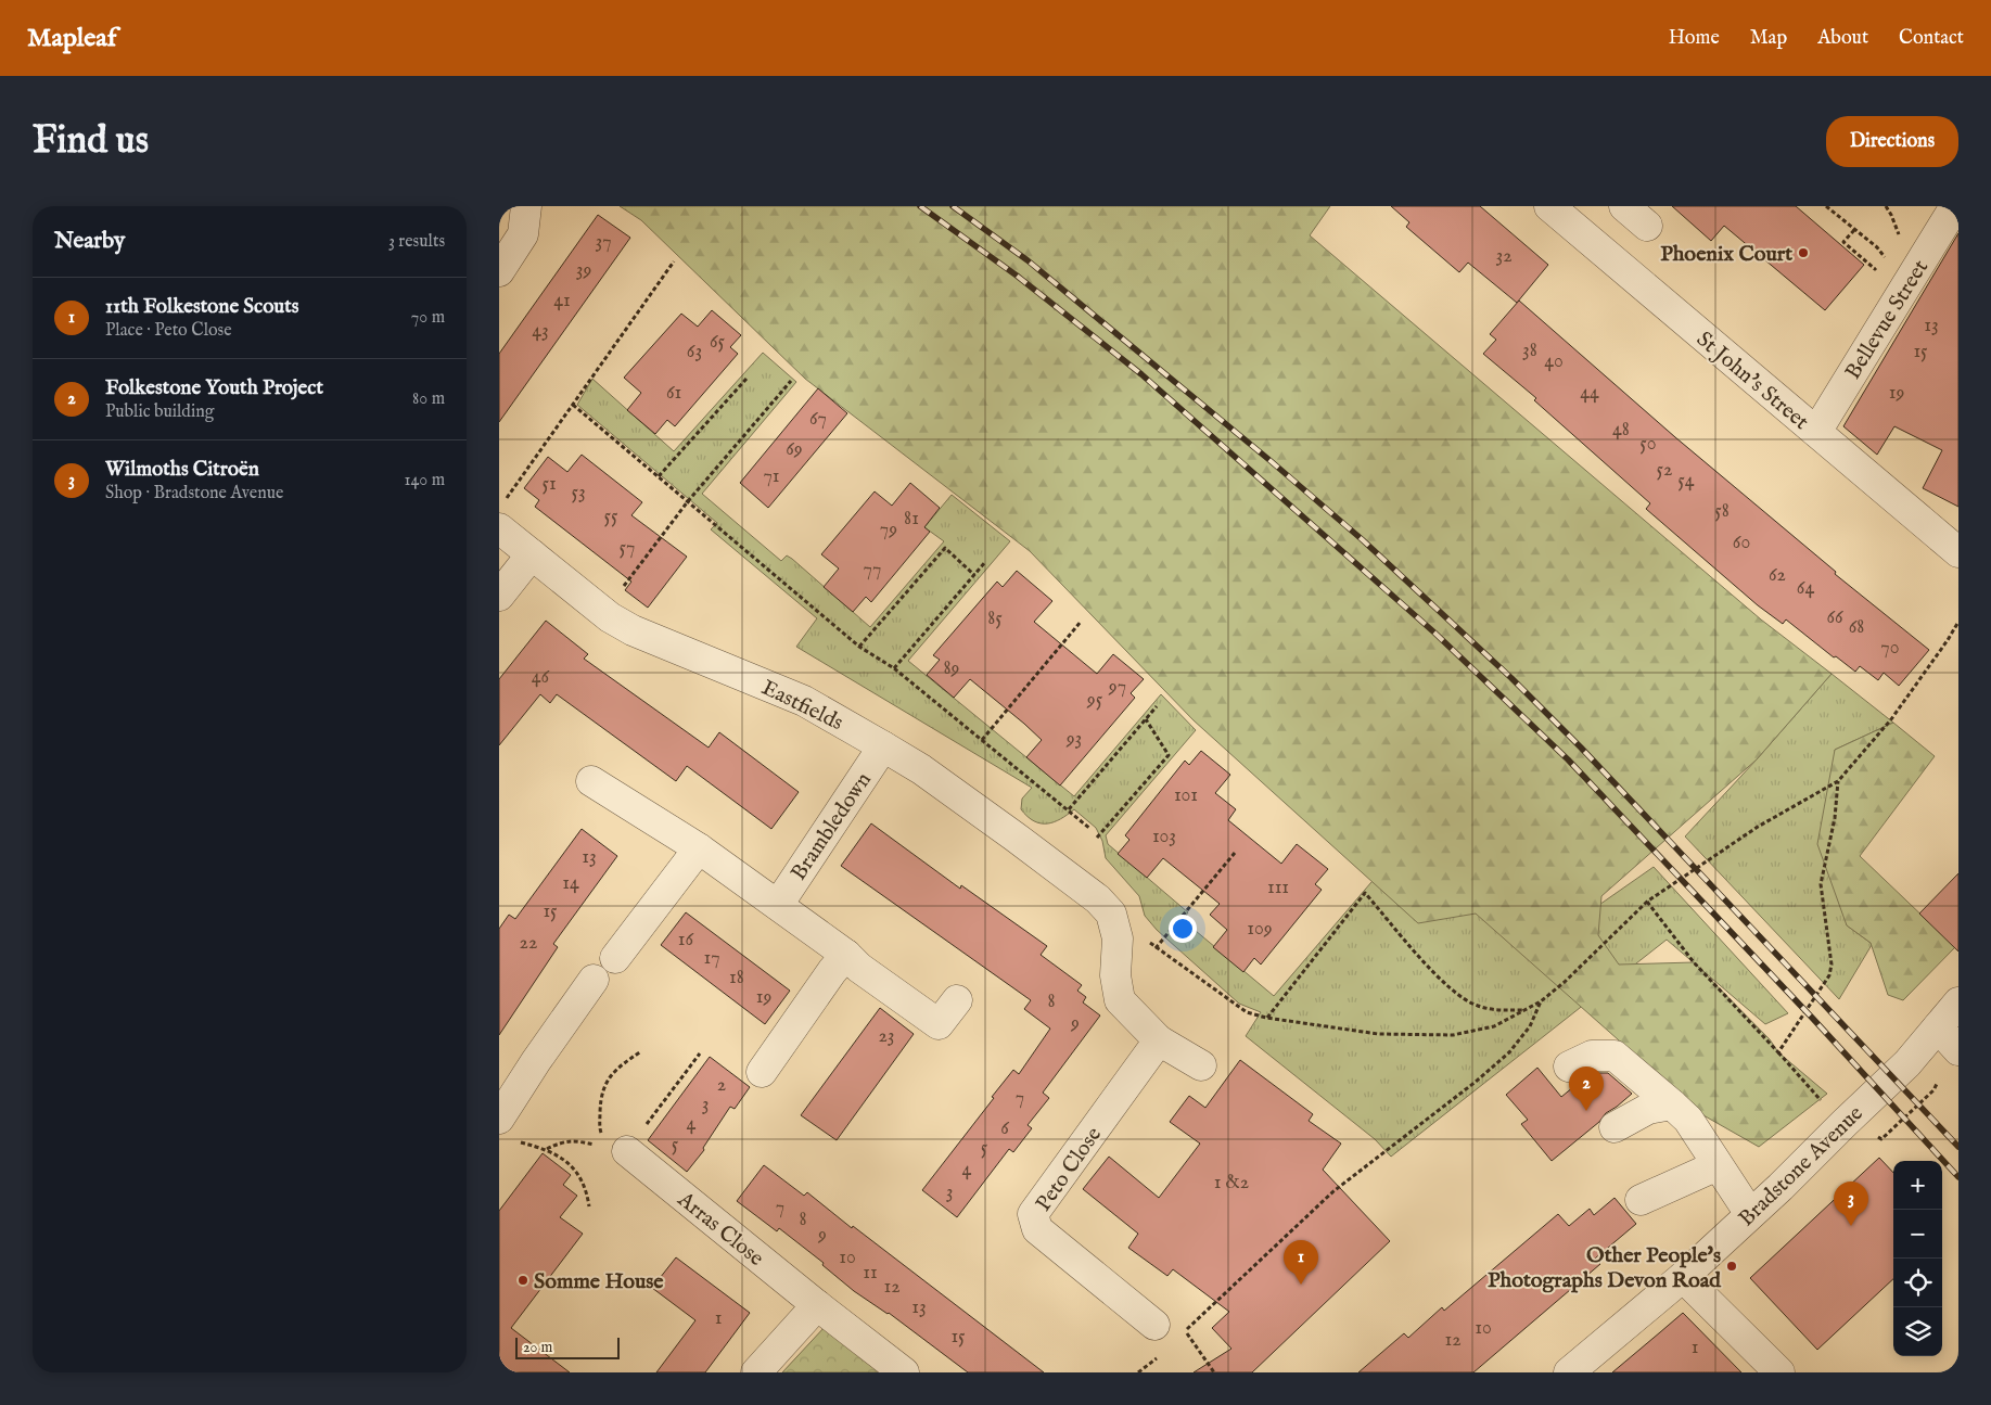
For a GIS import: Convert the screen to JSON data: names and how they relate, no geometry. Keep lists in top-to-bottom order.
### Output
{
  "streets": {
    "street": [
      "Bellevue Street",
      "St John's Street",
      "Eastfields",
      "Brambledown",
      "Bradstone Avenue",
      "Peto Close",
      "Arras Close"
    ]
  },
  "crossings": [
    ["Bellevue Street", "St John's Street"],
    ["Eastfields", "Brambledown"],
    ["Eastfields", "Peto Close"]
  ],
  "places": ["Phoenix Court", "Other People's Photographs Devon Road", "Somme House"],
  "house_numbers": [
    "37",
    "32",
    "39",
    "41",
    "13",
    "43",
    "65",
    "38",
    "63",
    "15",
    "40",
    "61",
    "44",
    "19",
    "67",
    "48",
    "50",
    "69",
    "52",
    "71",
    "54",
    "51",
    "53",
    "58",
    "55",
    "81",
    "79",
    "60",
    "57",
    "77",
    "62",
    "64",
    "66",
    "85",
    "68",
    "70",
    "89",
    "46",
    "97",
    "95",
    "93",
    "101",
    "103",
    "13",
    "14",
    "111",
    "15",
    "109",
    "16",
    "22",
    "17",
    "18",
    "19",
    "8",
    "9",
    "23",
    "2",
    "7",
    "3",
    "4",
    "6",
    "5",
    "5",
    "4",
    "1 &2",
    "3",
    "7",
    "8",
    "9",
    "10",
    "11",
    "12",
    "13",
    "1",
    "10",
    "15",
    "12",
    "1"
  ],
  "scale_bar": "20 m",
  "page": {
    "header": "Mapleaf",
    "nav": [
      "Home",
      "Map",
      "About",
      "Contact"
    ],
    "buttons": "Directions",
    "title": "Find us",
    "heading": ["Nearby", "3 results"],
    "list": [
      {
        "mark": "1",
        "name": "11th Folkestone Scouts",
        "note": "Place · Peto Close",
        "value": "70 m"
      },
      {
        "mark": "2",
        "name": "Folkestone Youth Project",
        "note": "Public building",
        "value": "80 m"
      },
      {
        "mark": "3",
        "name": "Wilmoths Citroën",
        "note": "Shop · Bradstone Avenue",
        "value": "140 m"
      }
    ],
    "pins": ["2", "3", "1"],
    "map_buttons": ["+", "−"],
    "scale": "20 m"
  }
}
